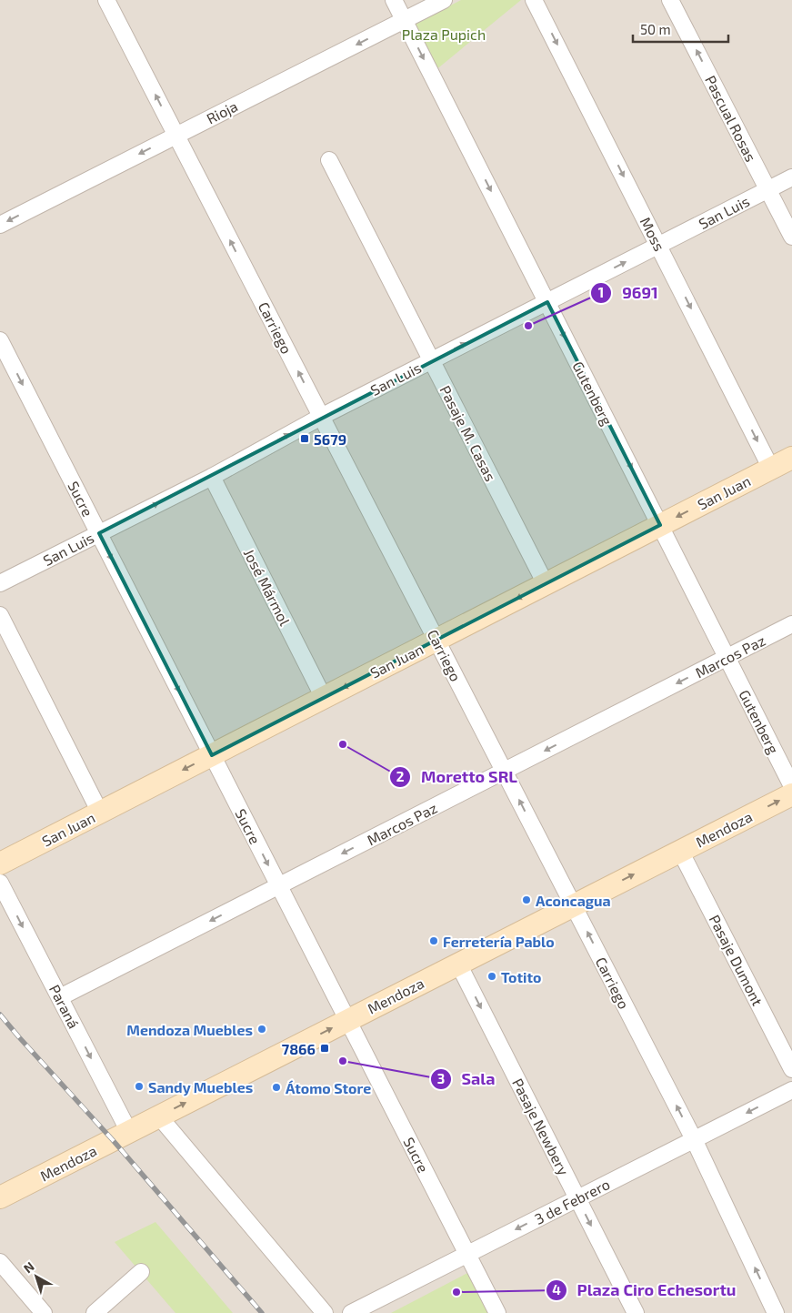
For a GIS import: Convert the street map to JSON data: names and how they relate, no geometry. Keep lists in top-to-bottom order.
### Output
{
  "streets": {
    "main road": ["San Juan", "Mendoza"],
    "street": [
      "Rioja",
      "Pascual Rosas",
      "San Luis",
      "Moss",
      "Carriego",
      "Gutenberg",
      "Pasaje M. Casas",
      "Sucre",
      "José Mármol",
      "Marcos Paz",
      "Pasaje Dumont",
      "Paraná",
      "Pasaje Newbery",
      "3 de Febrero"
    ]
  },
  "crossings": [
    ["Rioja", "Carriego"],
    ["Rioja", "Gutenberg"],
    ["Pascual Rosas", "San Luis"],
    ["San Luis", "Moss"],
    ["San Luis", "Carriego"],
    ["San Luis", "Gutenberg"],
    ["San Luis", "Pasaje M. Casas"],
    ["San Luis", "Sucre"],
    ["San Luis", "José Mármol"],
    ["Moss", "San Juan"],
    ["Carriego", "San Juan"],
    ["Carriego", "Marcos Paz"],
    ["Carriego", "Mendoza"],
    ["Carriego", "3 de Febrero"],
    ["Gutenberg", "San Juan"],
    ["Gutenberg", "Marcos Paz"],
    ["Pasaje M. Casas", "San Juan"],
    ["San Juan", "Sucre"],
    ["San Juan", "José Mármol"],
    ["Sucre", "Marcos Paz"],
    ["Sucre", "Mendoza"],
    ["Sucre", "3 de Febrero"],
    ["Marcos Paz", "Paraná"],
    ["Mendoza", "Pasaje Dumont"],
    ["Mendoza", "Paraná"],
    ["Mendoza", "Pasaje Newbery"],
    ["Pasaje Newbery", "3 de Febrero"]
  ],
  "one_way": [
    "Rioja",
    "Pascual Rosas",
    "San Luis",
    "Moss",
    "Carriego",
    "Gutenberg",
    "San Juan",
    "Marcos Paz",
    "Mendoza",
    "Paraná",
    "Pasaje Newbery",
    "3 de Febrero"
  ],
  "parks": ["Plaza Pupich"],
  "places": {
    "other": [
      "9691",
      "Moretto SRL",
      "Aconcagua",
      "Ferretería Pablo",
      "Totito",
      "Mendoza Muebles",
      "Sala",
      "Sandy Muebles",
      "Átomo Store",
      "Plaza Ciro Echesortu"
    ],
    "transit": ["5679", "7866"]
  },
  "scale_bar": "50 m",
  "north": "top left"
}
